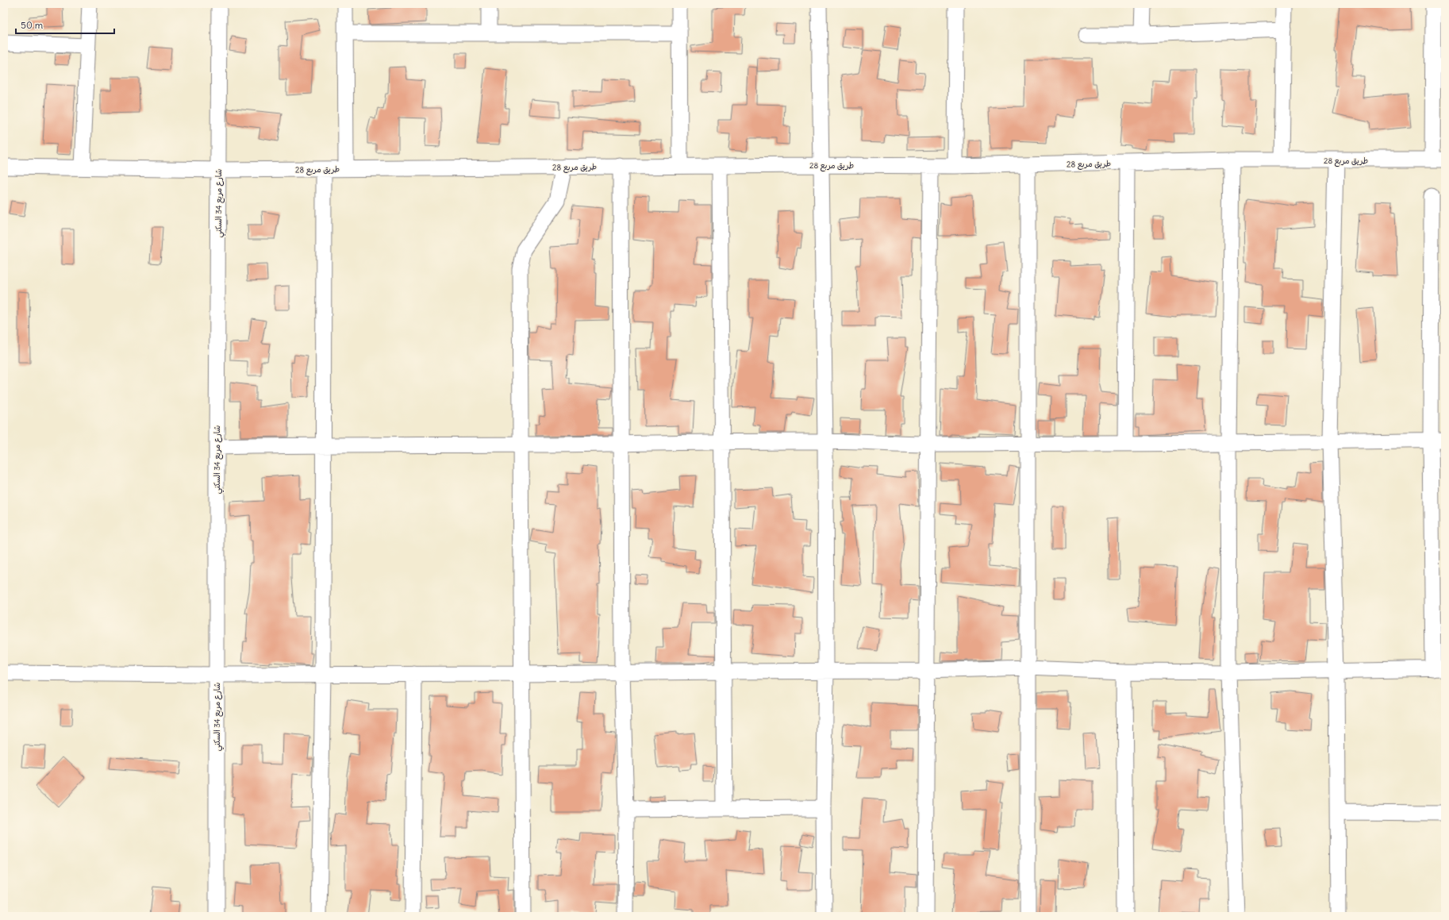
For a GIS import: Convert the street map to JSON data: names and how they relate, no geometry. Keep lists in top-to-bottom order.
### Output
{
  "streets": {
    "street": ["طريق مربع 28", "شارع مربع 34 السكني"]
  },
  "crossings": [
    ["طريق مربع 28", "شارع مربع 34 السكني"]
  ],
  "scale_bar": "50 m"
}
